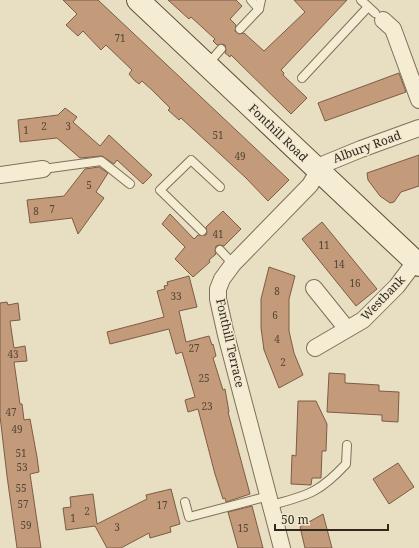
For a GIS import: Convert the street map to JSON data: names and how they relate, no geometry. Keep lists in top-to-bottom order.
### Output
{
  "streets": {
    "street": [
      "Fonthill Road",
      "Albury Road",
      "Westbank",
      "Fonthill Terrace"
    ]
  },
  "crossings": [
    ["Fonthill Road", "Albury Road"],
    ["Fonthill Road", "Westbank"],
    ["Fonthill Road", "Fonthill Terrace"],
    ["Albury Road", "Fonthill Terrace"]
  ],
  "house_numbers": [
    "71",
    "2",
    "3",
    "1",
    "51",
    "49",
    "5",
    "7",
    "8",
    "41",
    "11",
    "14",
    "16",
    "8",
    "33",
    "6",
    "4",
    "27",
    "43",
    "2",
    "25",
    "23",
    "47",
    "49",
    "51",
    "53",
    "55",
    "57",
    "17",
    "2",
    "1",
    "59",
    "3",
    "15"
  ],
  "scale_bar": "50 m"
}
